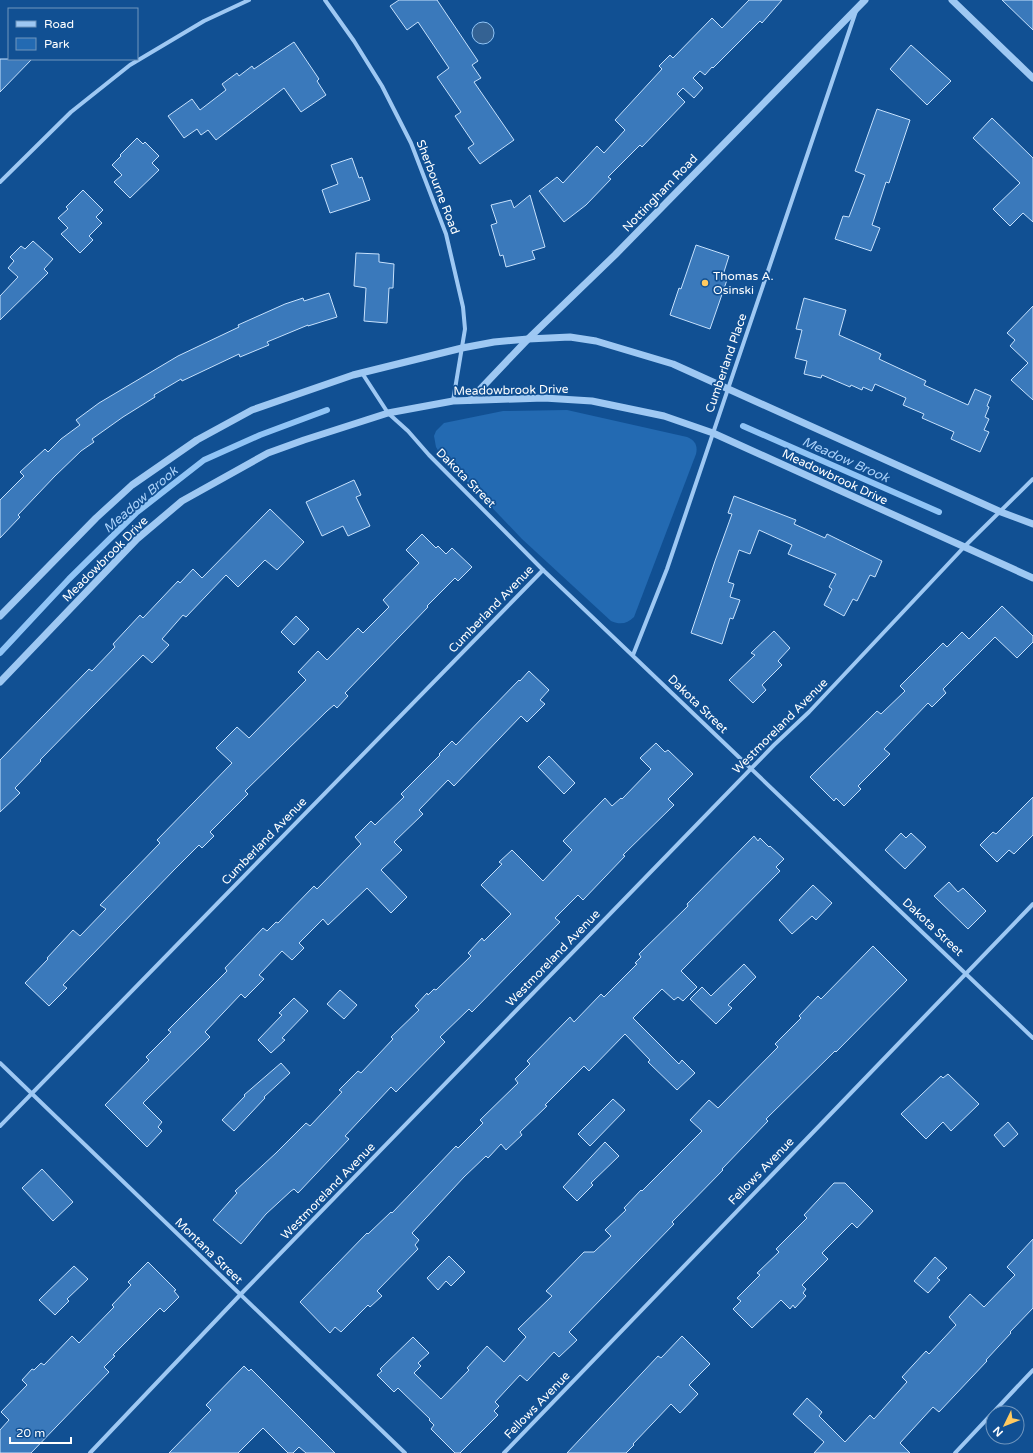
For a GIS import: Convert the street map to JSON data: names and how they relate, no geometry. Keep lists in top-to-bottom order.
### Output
{
  "streets": {
    "street": [
      "Sherbourne Road",
      "Nottingham Road",
      "Cumberland Place",
      "Meadowbrook Drive",
      "Dakota Street",
      "Cumberland Avenue",
      "Westmoreland Avenue",
      "Fellows Avenue",
      "Montana Street"
    ]
  },
  "crossings": [
    ["Sherbourne Road", "Meadowbrook Drive"],
    ["Nottingham Road", "Cumberland Place"],
    ["Nottingham Road", "Meadowbrook Drive"],
    ["Cumberland Place", "Meadowbrook Drive"],
    ["Cumberland Place", "Dakota Street"],
    ["Meadowbrook Drive", "Dakota Street"],
    ["Meadowbrook Drive", "Westmoreland Avenue"],
    ["Dakota Street", "Cumberland Avenue"],
    ["Dakota Street", "Westmoreland Avenue"],
    ["Dakota Street", "Fellows Avenue"],
    ["Cumberland Avenue", "Montana Street"],
    ["Westmoreland Avenue", "Montana Street"]
  ],
  "water": ["Meadow Brook"],
  "places": ["Thomas A. Osinski"],
  "legend": ["Road", "Park"],
  "scale_bar": "20 m",
  "north": "bottom left"
}
